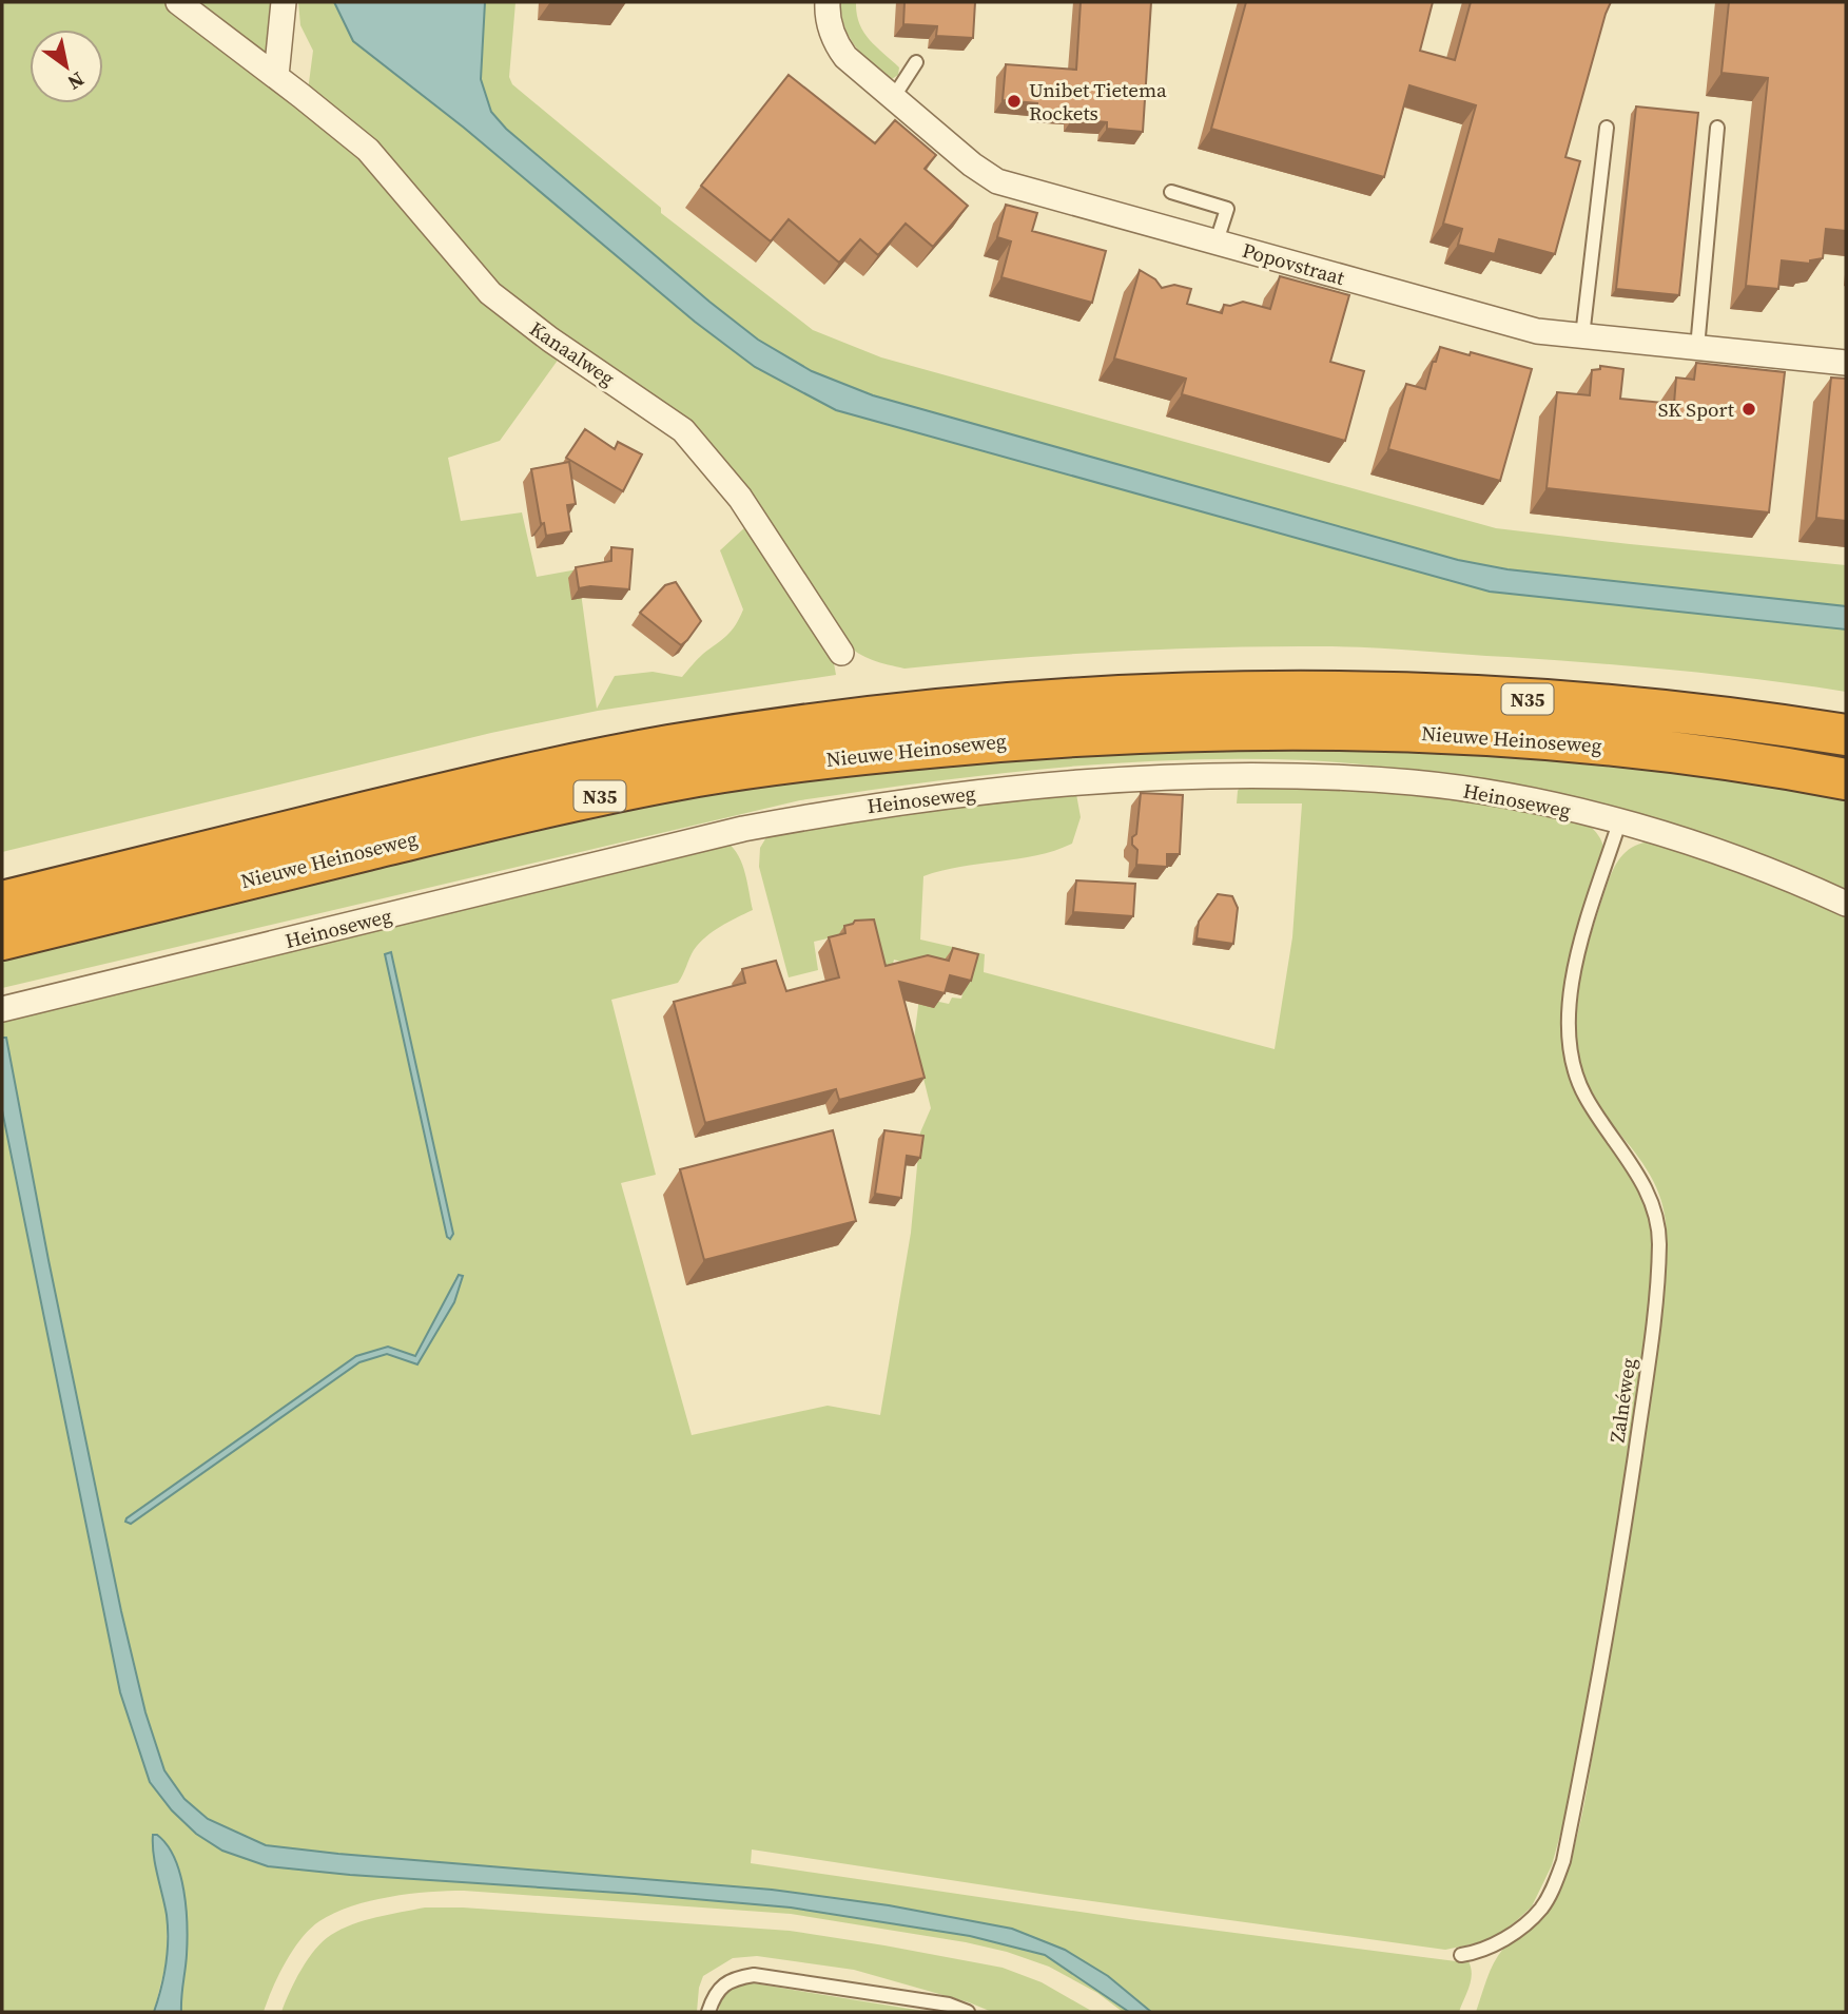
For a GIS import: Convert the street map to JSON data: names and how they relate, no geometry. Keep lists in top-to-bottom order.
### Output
{
  "streets": {
    "highway": ["N35", "Nieuwe Heinoseweg"],
    "street": ["Popovstraat", "Kanaalweg", "Heinoseweg"],
    "lane": ["Zalnéweg"]
  },
  "crossings": [
    ["Heinoseweg", "Zalnéweg"]
  ],
  "places": ["Unibet Tietema Rockets", "SK Sport"],
  "north": "bottom right"
}
